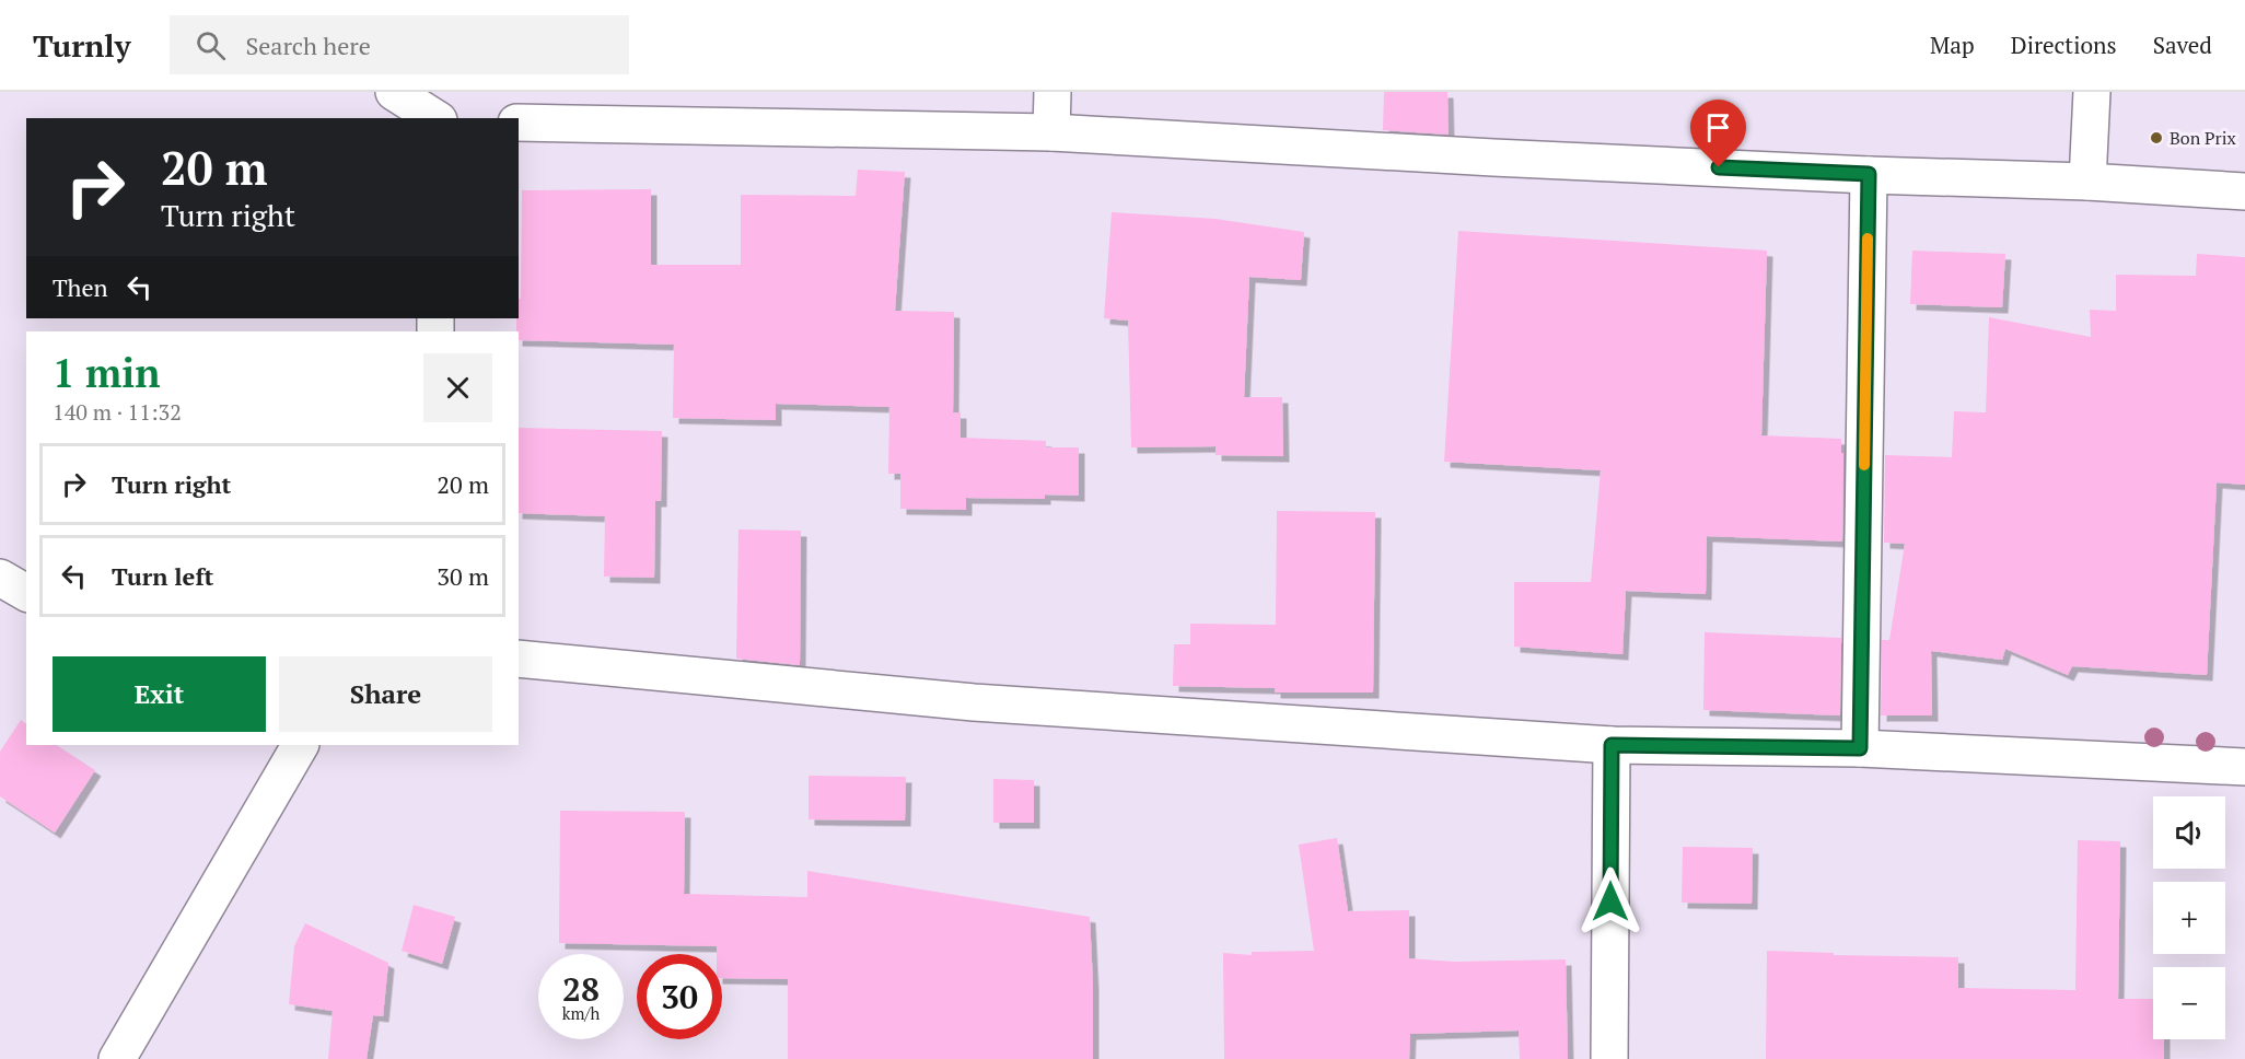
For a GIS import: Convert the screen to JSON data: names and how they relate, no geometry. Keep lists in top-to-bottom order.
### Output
{
  "places": ["Bon Prix"],
  "page": {
    "header": "Turnly",
    "search": "Search here",
    "nav": ["Map", "Directions", "Saved"],
    "turn": ["20 m", "Turn right"],
    "then": "Then",
    "heading": ["1 min", "140 m · 11:32"],
    "list": [
      {
        "name": "Turn right",
        "value": "20 m"
      },
      {
        "name": "Turn left",
        "value": "30 m"
      }
    ],
    "buttons": ["Exit", "Share"],
    "map_buttons": ["+", "−"],
    "speed": "28 km/h",
    "limit": "30"
  }
}
